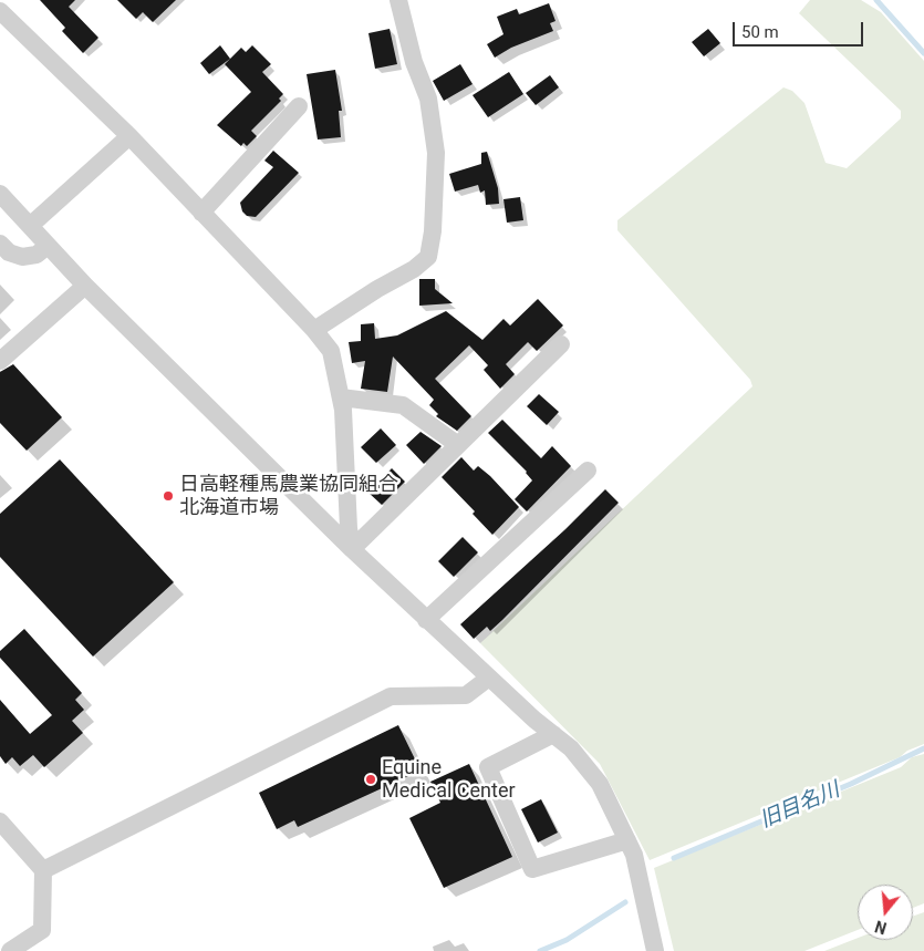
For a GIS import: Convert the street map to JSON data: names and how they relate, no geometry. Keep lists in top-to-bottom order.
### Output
{
  "water": ["旧目名川"],
  "places": ["日高軽種馬農業協同組合 北海道市場", "Equine Medical Center"],
  "scale_bar": "50 m",
  "north": "bottom"
}
